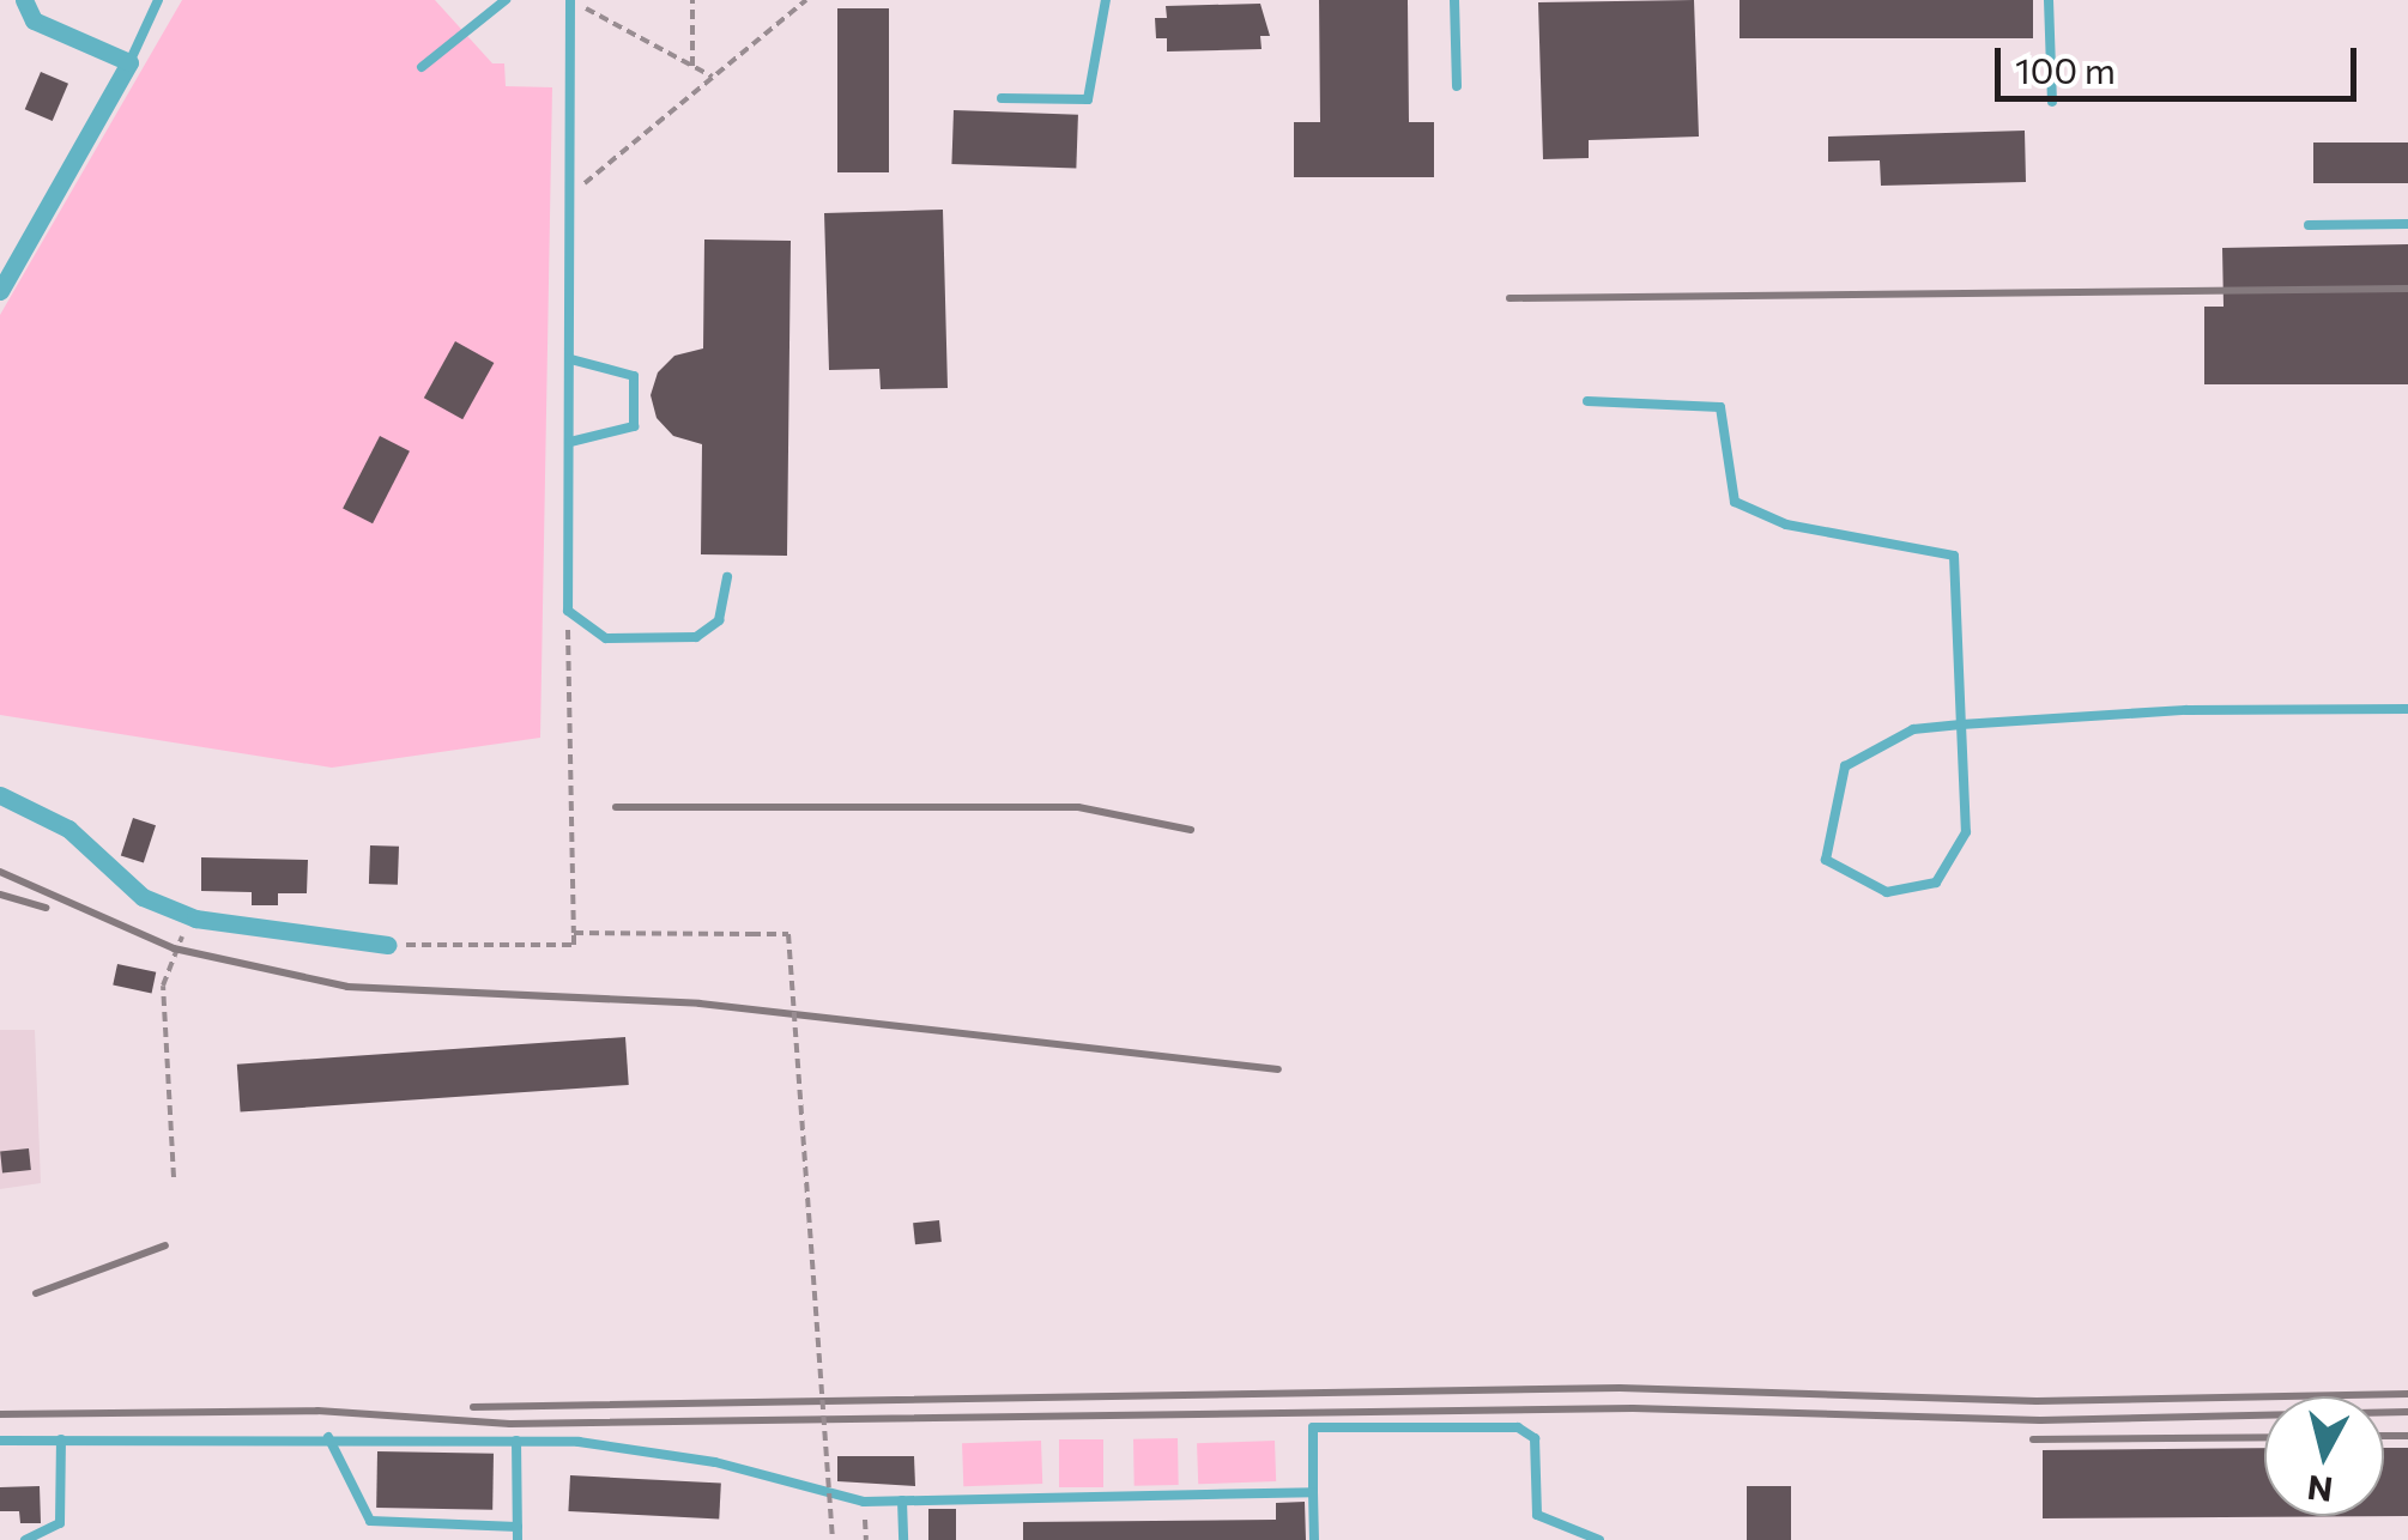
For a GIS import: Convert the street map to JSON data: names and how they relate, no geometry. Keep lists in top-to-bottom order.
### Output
{
  "scale_bar": "100 m",
  "north": "bottom"
}
